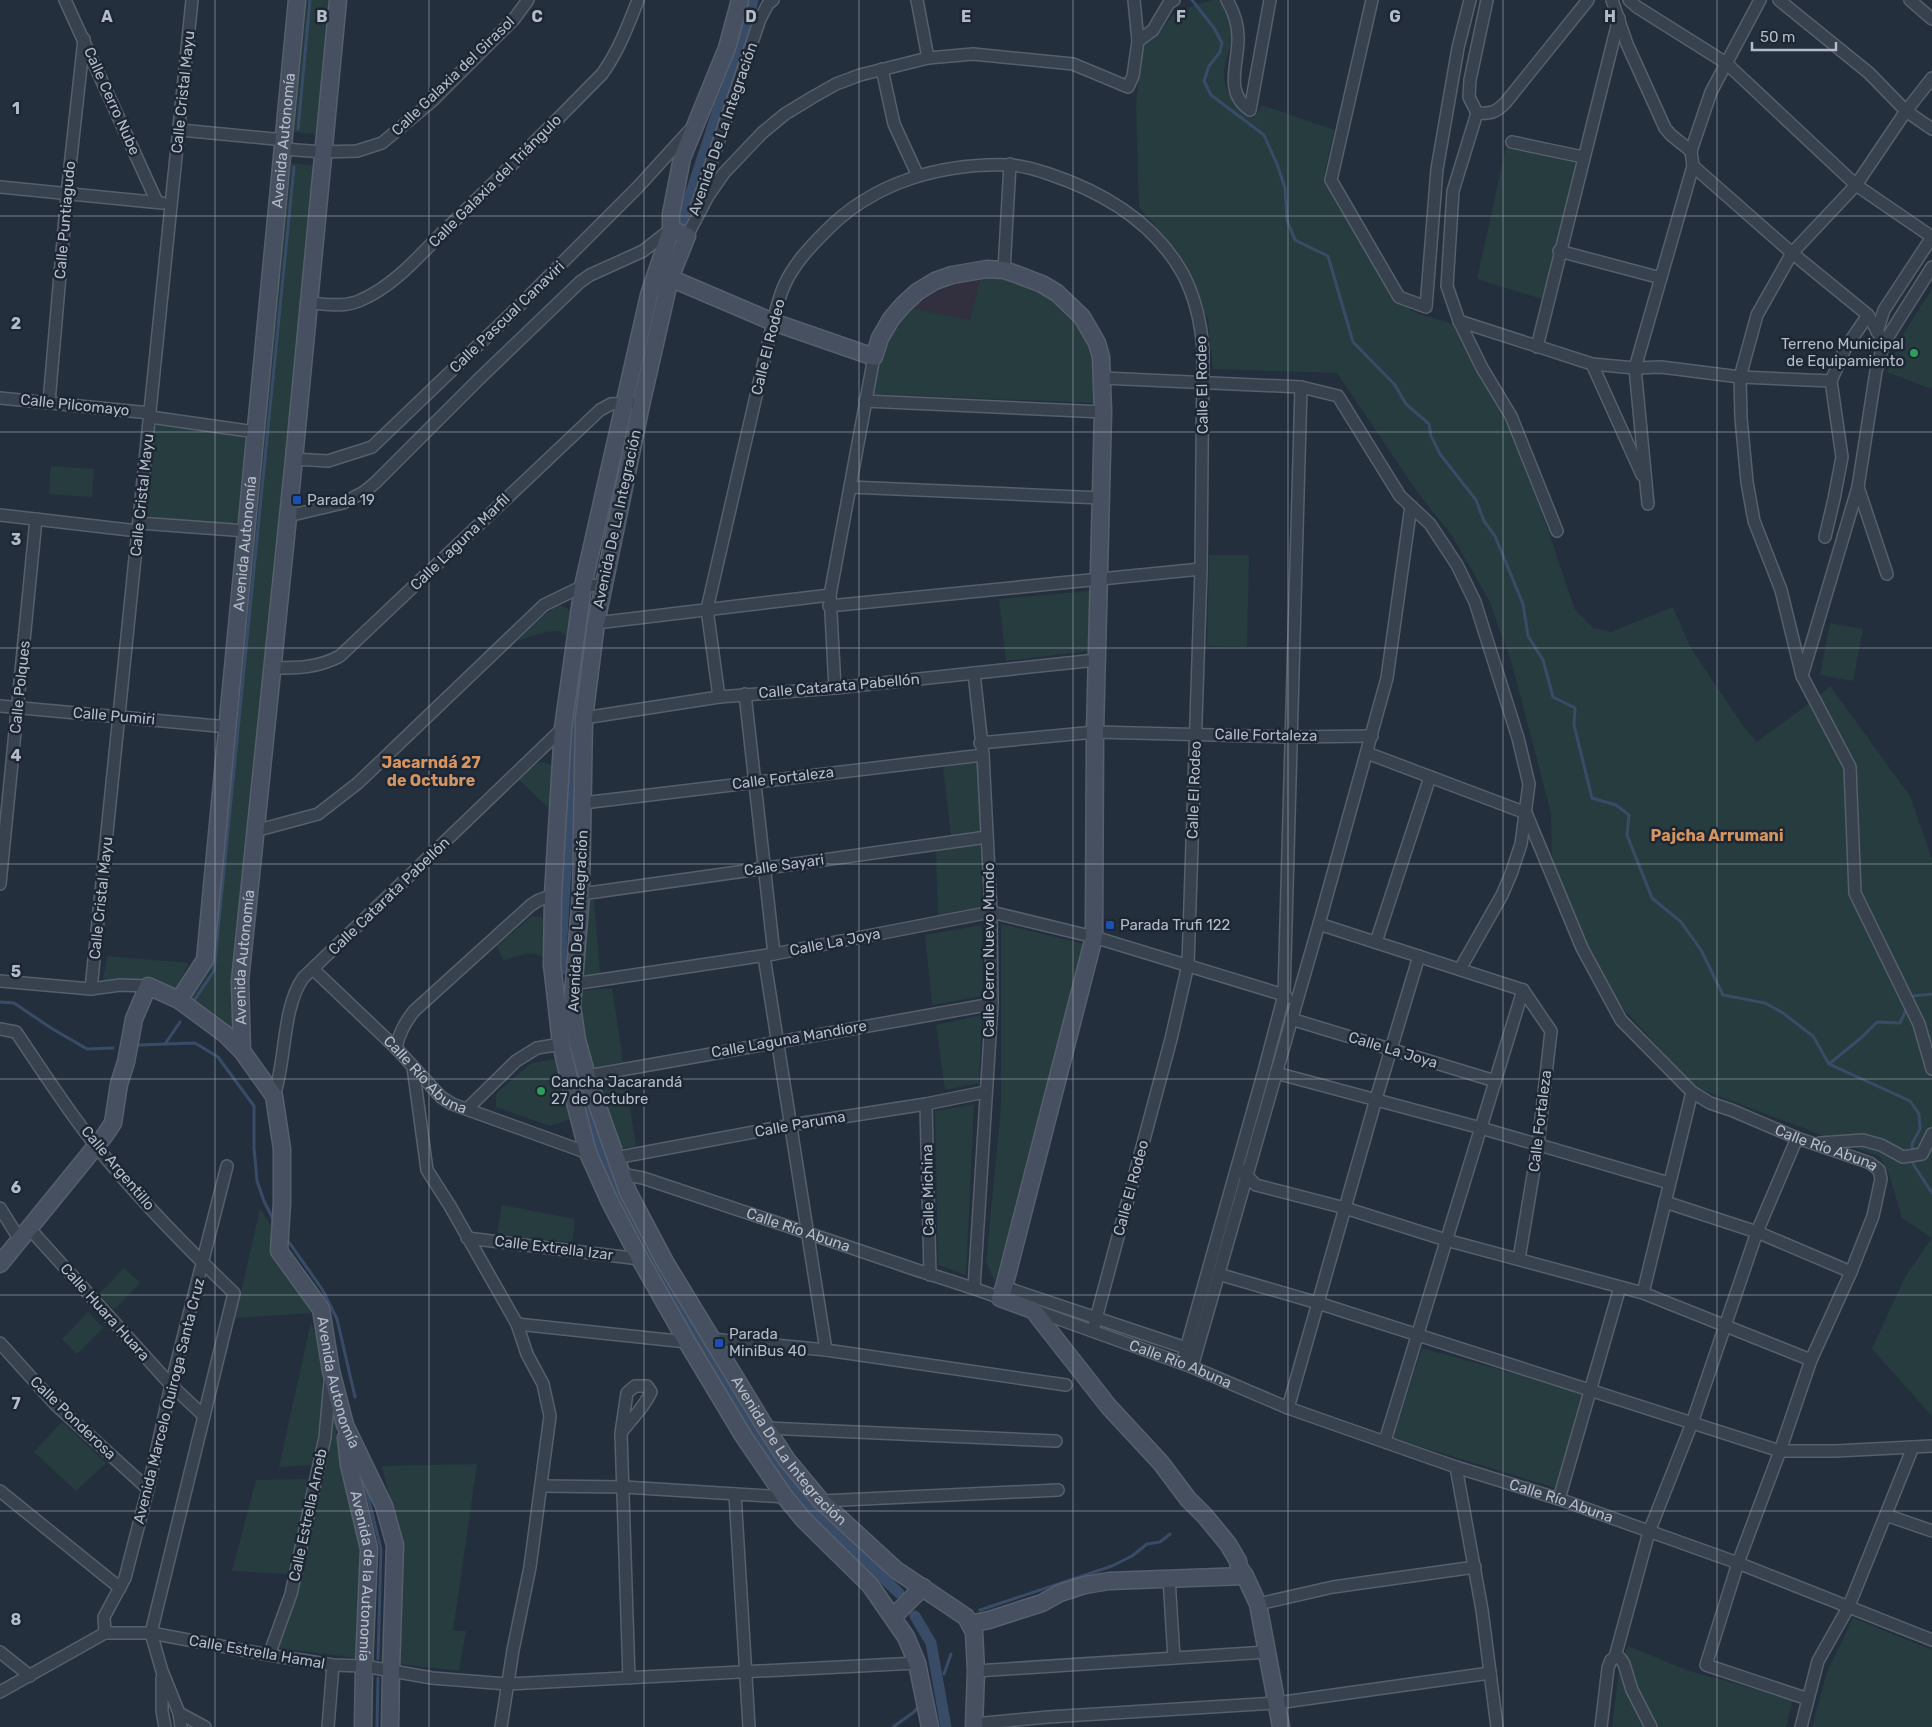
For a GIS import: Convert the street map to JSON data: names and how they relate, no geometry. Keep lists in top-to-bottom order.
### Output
{
  "streets": {
    "street": [
      "Calle Galaxia del Girasol",
      "Calle Cristal Mayu",
      "Calle Cerro Nube",
      "Avenida De La Integración",
      "Avenida Autonomía",
      "Calle Galaxia del Triángulo",
      "Calle Puntiagudo",
      "Calle Pascual Canaviri",
      "Calle El Rodeo",
      "Calle Pilcomayo",
      "Calle Laguna Marfil",
      "Calle Catarata Pabellón",
      "Calle Polques",
      "Calle Pumiri",
      "Calle Fortaleza",
      "Calle Sayari",
      "Calle La Joya",
      "Calle Cerro Nuevo Mundo",
      "Calle Laguna Mandiore",
      "Calle Río Abuna",
      "Calle Paruma",
      "Calle Argentillo",
      "Calle Michina",
      "Calle Extrella Izar",
      "Calle Huara Huara",
      "Avenida Marcelo Quiroga Santa Cruz",
      "Calle Ponderosa",
      "Calle Estrella Arneb",
      "Avenida de la Autonomía",
      "Calle Estrella Hamal"
    ]
  },
  "crossings": [
    ["Calle Galaxia del Girasol", "Calle Cristal Mayu"],
    ["Calle Galaxia del Girasol", "Avenida Autonomía"],
    ["Calle Cristal Mayu", "Calle Pilcomayo"],
    ["Calle Cristal Mayu", "Calle Pumiri"],
    ["Calle Cerro Nube", "Calle Puntiagudo"],
    ["Avenida De La Integración", "Calle Pascual Canaviri"],
    ["Avenida De La Integración", "Calle Laguna Marfil"],
    ["Avenida De La Integración", "Calle Catarata Pabellón"],
    ["Avenida De La Integración", "Calle Fortaleza"],
    ["Avenida De La Integración", "Calle Sayari"],
    ["Avenida De La Integración", "Calle La Joya"],
    ["Avenida De La Integración", "Calle Laguna Mandiore"],
    ["Avenida De La Integración", "Calle Río Abuna"],
    ["Avenida De La Integración", "Calle Paruma"],
    ["Avenida De La Integración", "Calle Extrella Izar"],
    ["Avenida De La Integración", "Calle Estrella Hamal"],
    ["Avenida Autonomía", "Calle Galaxia del Triángulo"],
    ["Avenida Autonomía", "Calle Pascual Canaviri"],
    ["Avenida Autonomía", "Calle Pilcomayo"],
    ["Avenida Autonomía", "Calle Laguna Marfil"],
    ["Avenida Autonomía", "Calle Catarata Pabellón"],
    ["Avenida Autonomía", "Calle Pumiri"],
    ["Avenida Autonomía", "Calle Estrella Arneb"],
    ["Avenida Autonomía", "Avenida de la Autonomía"],
    ["Avenida Autonomía", "Calle Estrella Hamal"],
    ["Calle Puntiagudo", "Calle Pilcomayo"],
    ["Calle El Rodeo", "Calle Catarata Pabellón"],
    ["Calle El Rodeo", "Calle Fortaleza"],
    ["Calle El Rodeo", "Calle La Joya"],
    ["Calle El Rodeo", "Calle Río Abuna"],
    ["Calle Catarata Pabellón", "Calle Cerro Nuevo Mundo"],
    ["Calle Catarata Pabellón", "Calle Río Abuna"],
    ["Calle Polques", "Calle Pumiri"],
    ["Calle Fortaleza", "Calle Cerro Nuevo Mundo"],
    ["Calle Sayari", "Calle Cerro Nuevo Mundo"],
    ["Calle La Joya", "Calle Cerro Nuevo Mundo"],
    ["Calle Cerro Nuevo Mundo", "Calle Laguna Mandiore"],
    ["Calle Cerro Nuevo Mundo", "Calle Río Abuna"],
    ["Calle Cerro Nuevo Mundo", "Calle Paruma"],
    ["Calle Río Abuna", "Calle Michina"],
    ["Calle Paruma", "Calle Michina"],
    ["Calle Argentillo", "Calle Huara Huara"],
    ["Calle Argentillo", "Avenida Marcelo Quiroga Santa Cruz"],
    ["Calle Huara Huara", "Avenida Marcelo Quiroga Santa Cruz"],
    ["Avenida Marcelo Quiroga Santa Cruz", "Calle Ponderosa"],
    ["Avenida Marcelo Quiroga Santa Cruz", "Calle Estrella Hamal"],
    ["Calle Estrella Arneb", "Calle Estrella Hamal"],
    ["Avenida de la Autonomía", "Calle Estrella Hamal"]
  ],
  "districts": ["Jacarndá 27 de Octubre", "Pajcha Arrumani"],
  "places": {
    "other": ["Terreno Municipal de Equipamiento", "Cancha Jacarandá 27 de Octubre"],
    "transit": ["Parada 19", "Parada Trufi 122", "Parada MiniBus 40"]
  },
  "scale_bar": "50 m",
  "grid": {
    "columns": [
      "A",
      "B",
      "C",
      "D",
      "E",
      "F",
      "G",
      "H"
    ],
    "rows": [
      "1",
      "2",
      "3",
      "4",
      "5",
      "6",
      "7",
      "8"
    ]
  }
}
